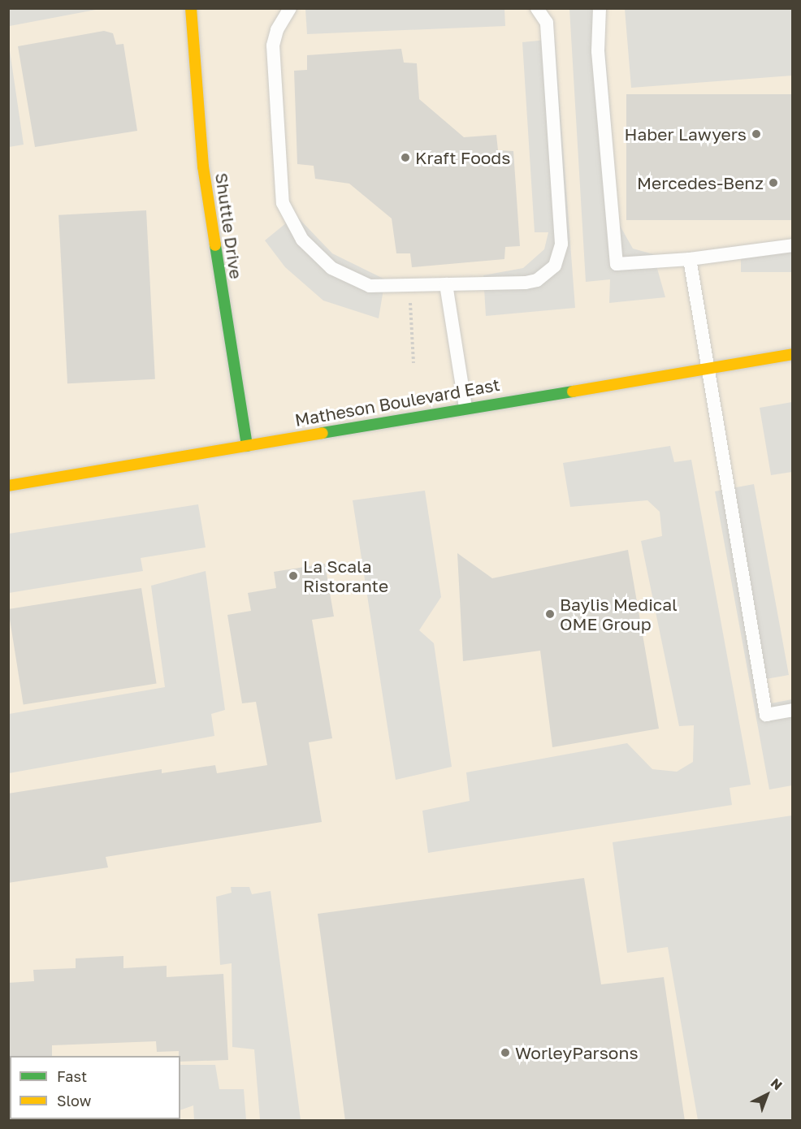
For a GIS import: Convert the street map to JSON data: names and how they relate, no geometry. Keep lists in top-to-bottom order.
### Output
{
  "streets": {
    "street": ["Shuttle Drive", "Matheson Boulevard East"]
  },
  "crossings": [
    ["Shuttle Drive", "Matheson Boulevard East"]
  ],
  "places": [
    "Haber Lawyers",
    "Kraft Foods",
    "Mercedes-Benz",
    "La Scala Ristorante",
    "Baylis Medical OME Group",
    "WorleyParsons"
  ],
  "legend": ["Fast", "Slow"],
  "north": "top right"
}
